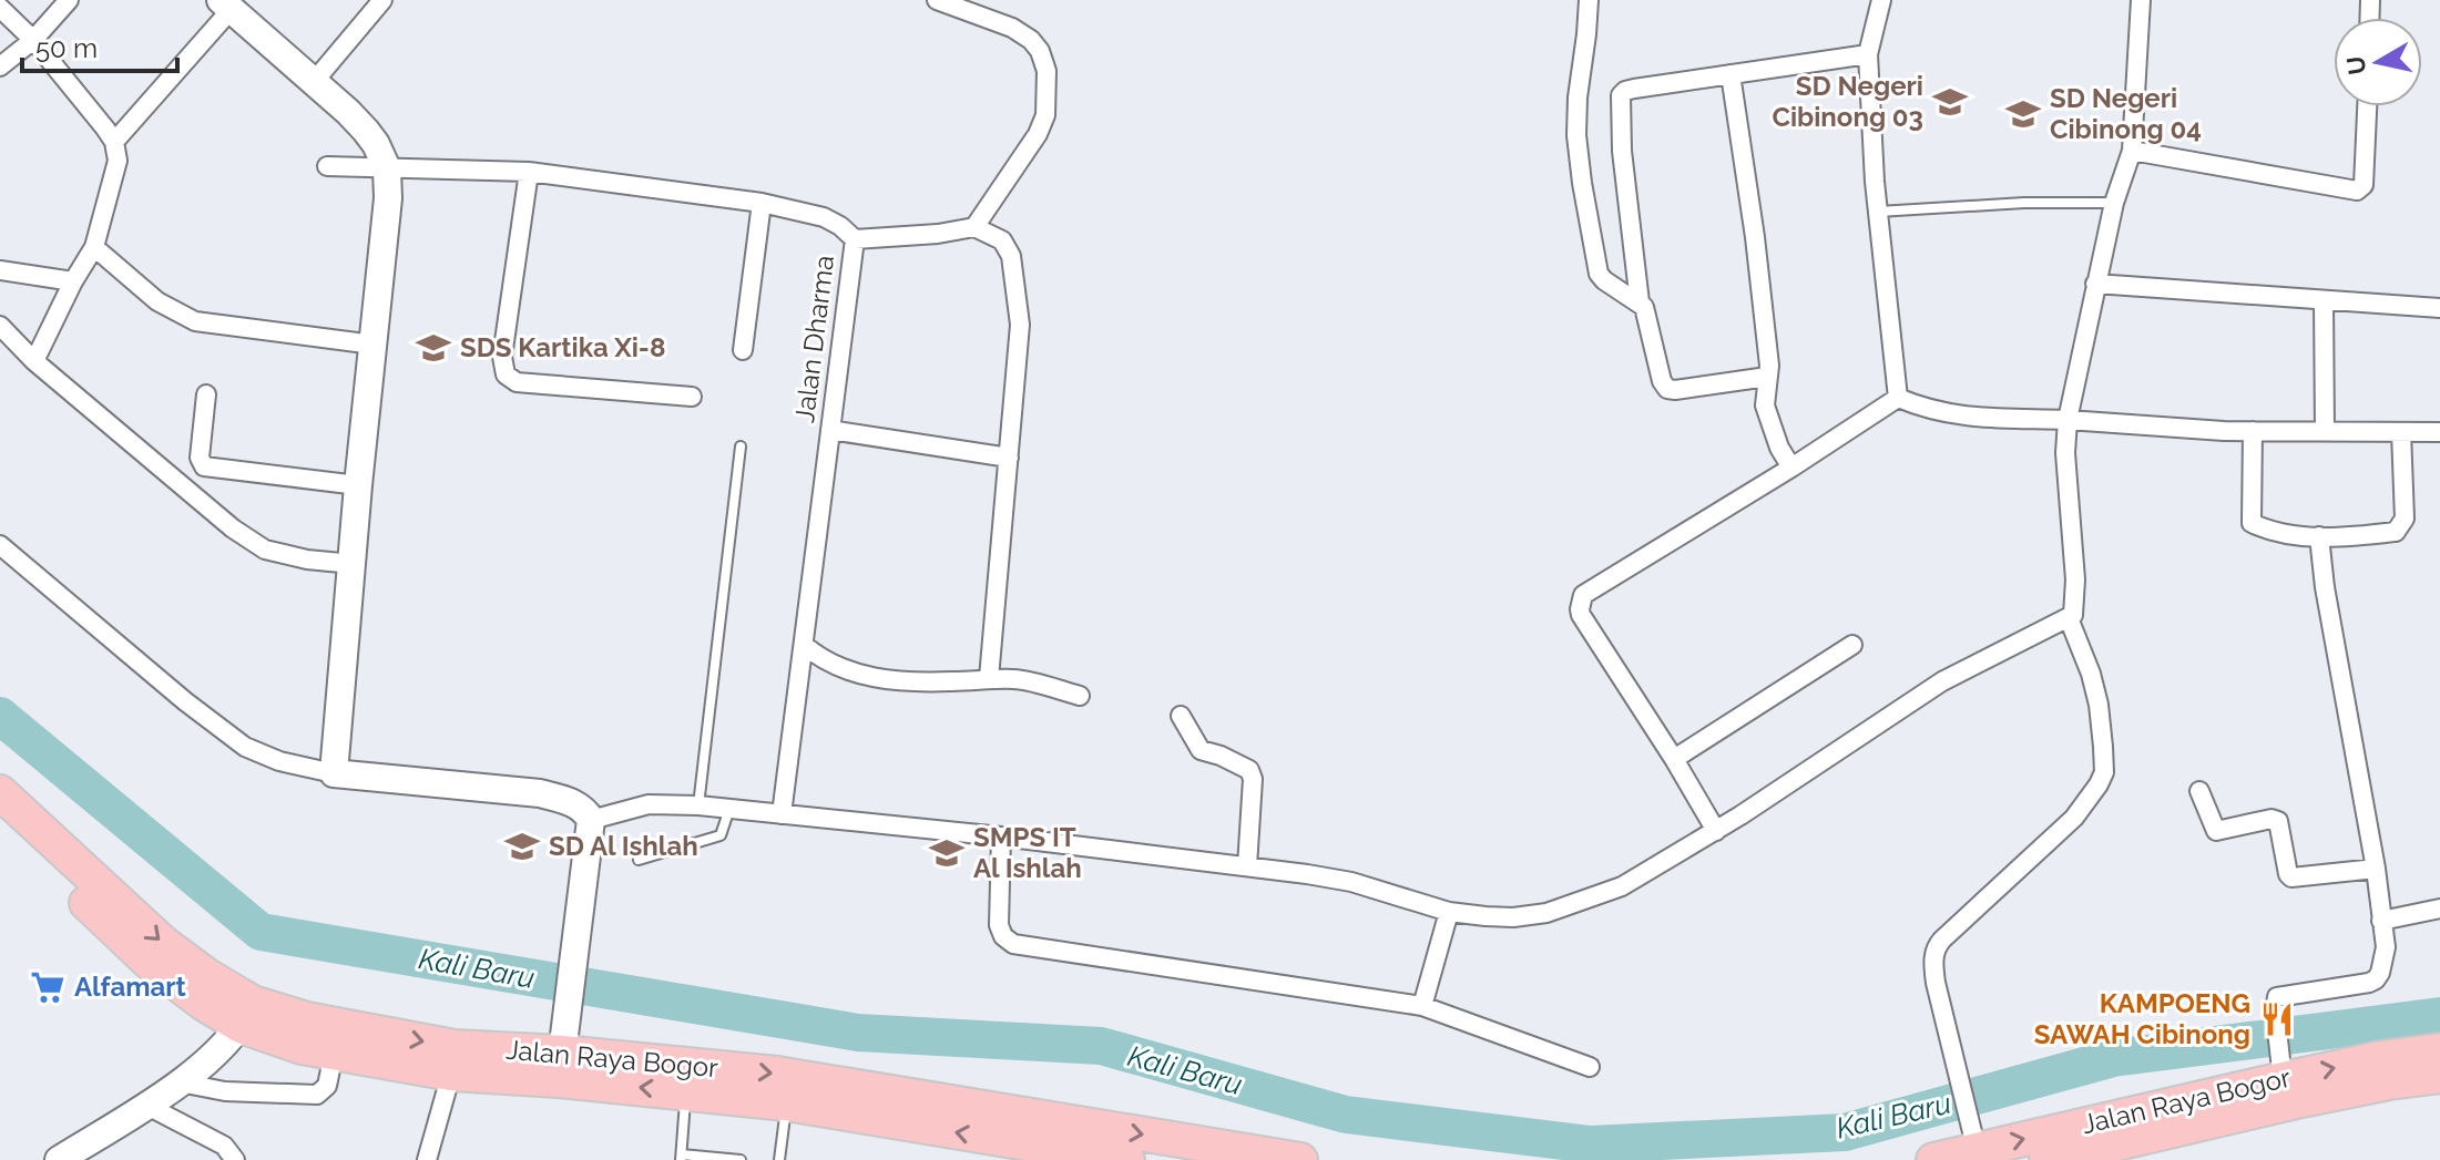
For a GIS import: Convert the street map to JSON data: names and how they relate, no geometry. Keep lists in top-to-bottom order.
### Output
{
  "streets": {
    "highway": ["Jalan Raya Bogor"],
    "street": ["Jalan Dharma"]
  },
  "water": ["Kali Baru"],
  "places": {
    "school or university": [
      "SD Negeri Cibinong 03",
      "SD Negeri Cibinong 04",
      "SDS Kartika Xi-8",
      "SD Al Ishlah",
      "SMPS IT Al Ishlah"
    ],
    "supermarket": ["Alfamart"],
    "restaurant": ["KAMPOENG SAWAH Cibinong"]
  },
  "scale_bar": "50 m",
  "north": "left"
}
